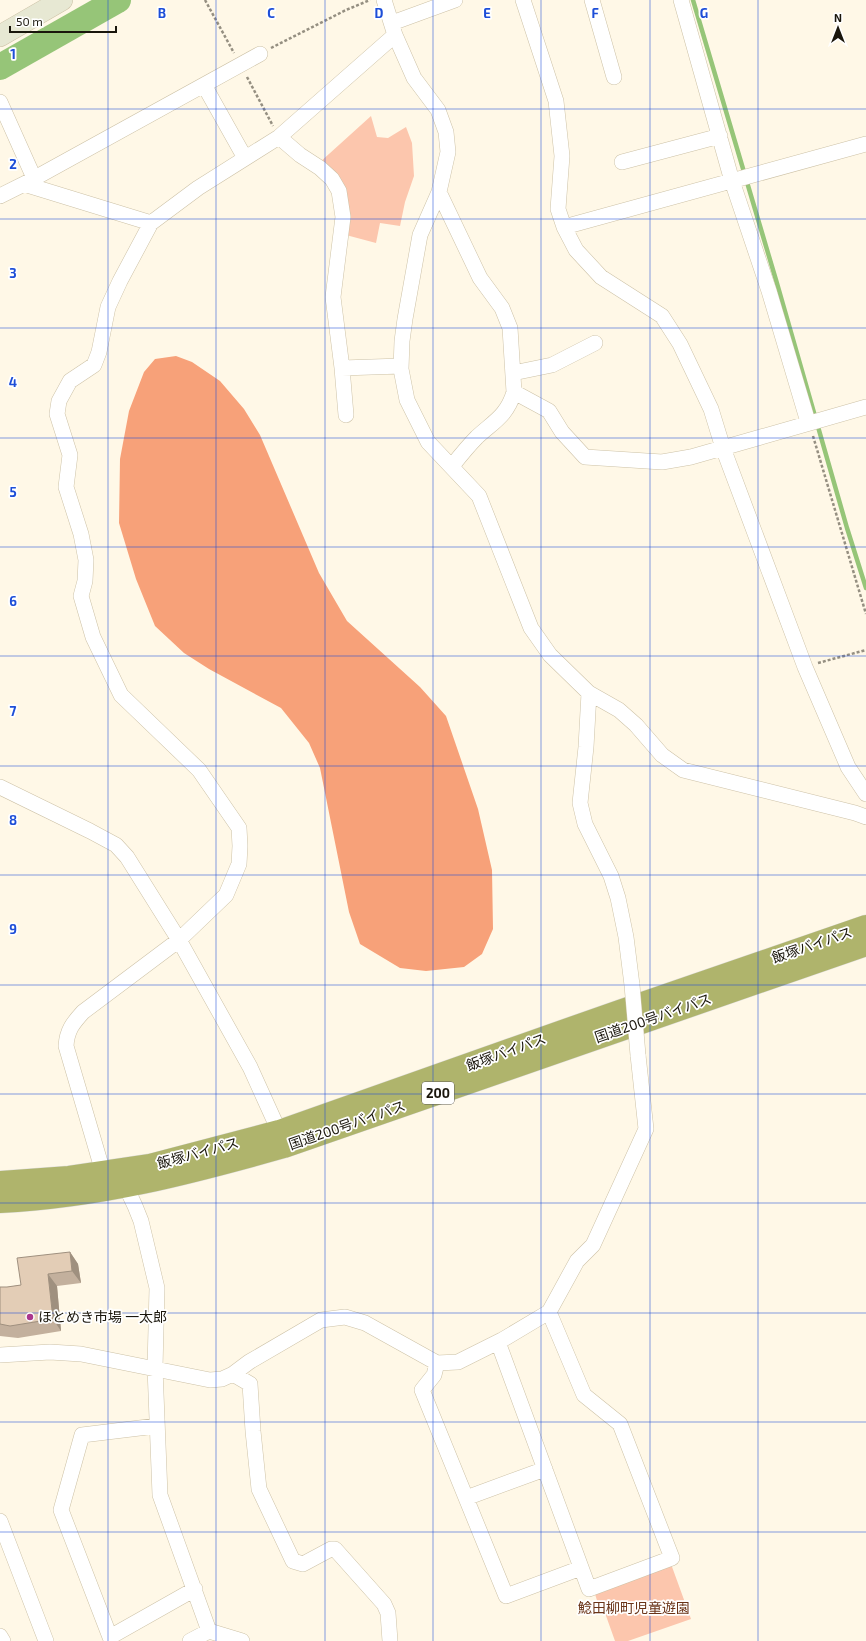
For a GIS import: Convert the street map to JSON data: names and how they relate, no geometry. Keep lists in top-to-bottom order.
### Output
{
  "streets": {
    "highway": ["飯塚バイパス", "国道200号バイパス", "200"]
  },
  "parks": ["鯰田柳町児童遊園"],
  "places": ["ほとめき市場 一太郎"],
  "scale_bar": "50 m",
  "north": "top",
  "grid": {
    "columns": [
      "B",
      "C",
      "D",
      "E",
      "F",
      "G"
    ],
    "rows": [
      "1",
      "2",
      "3",
      "4",
      "5",
      "6",
      "7",
      "8",
      "9"
    ]
  }
}
